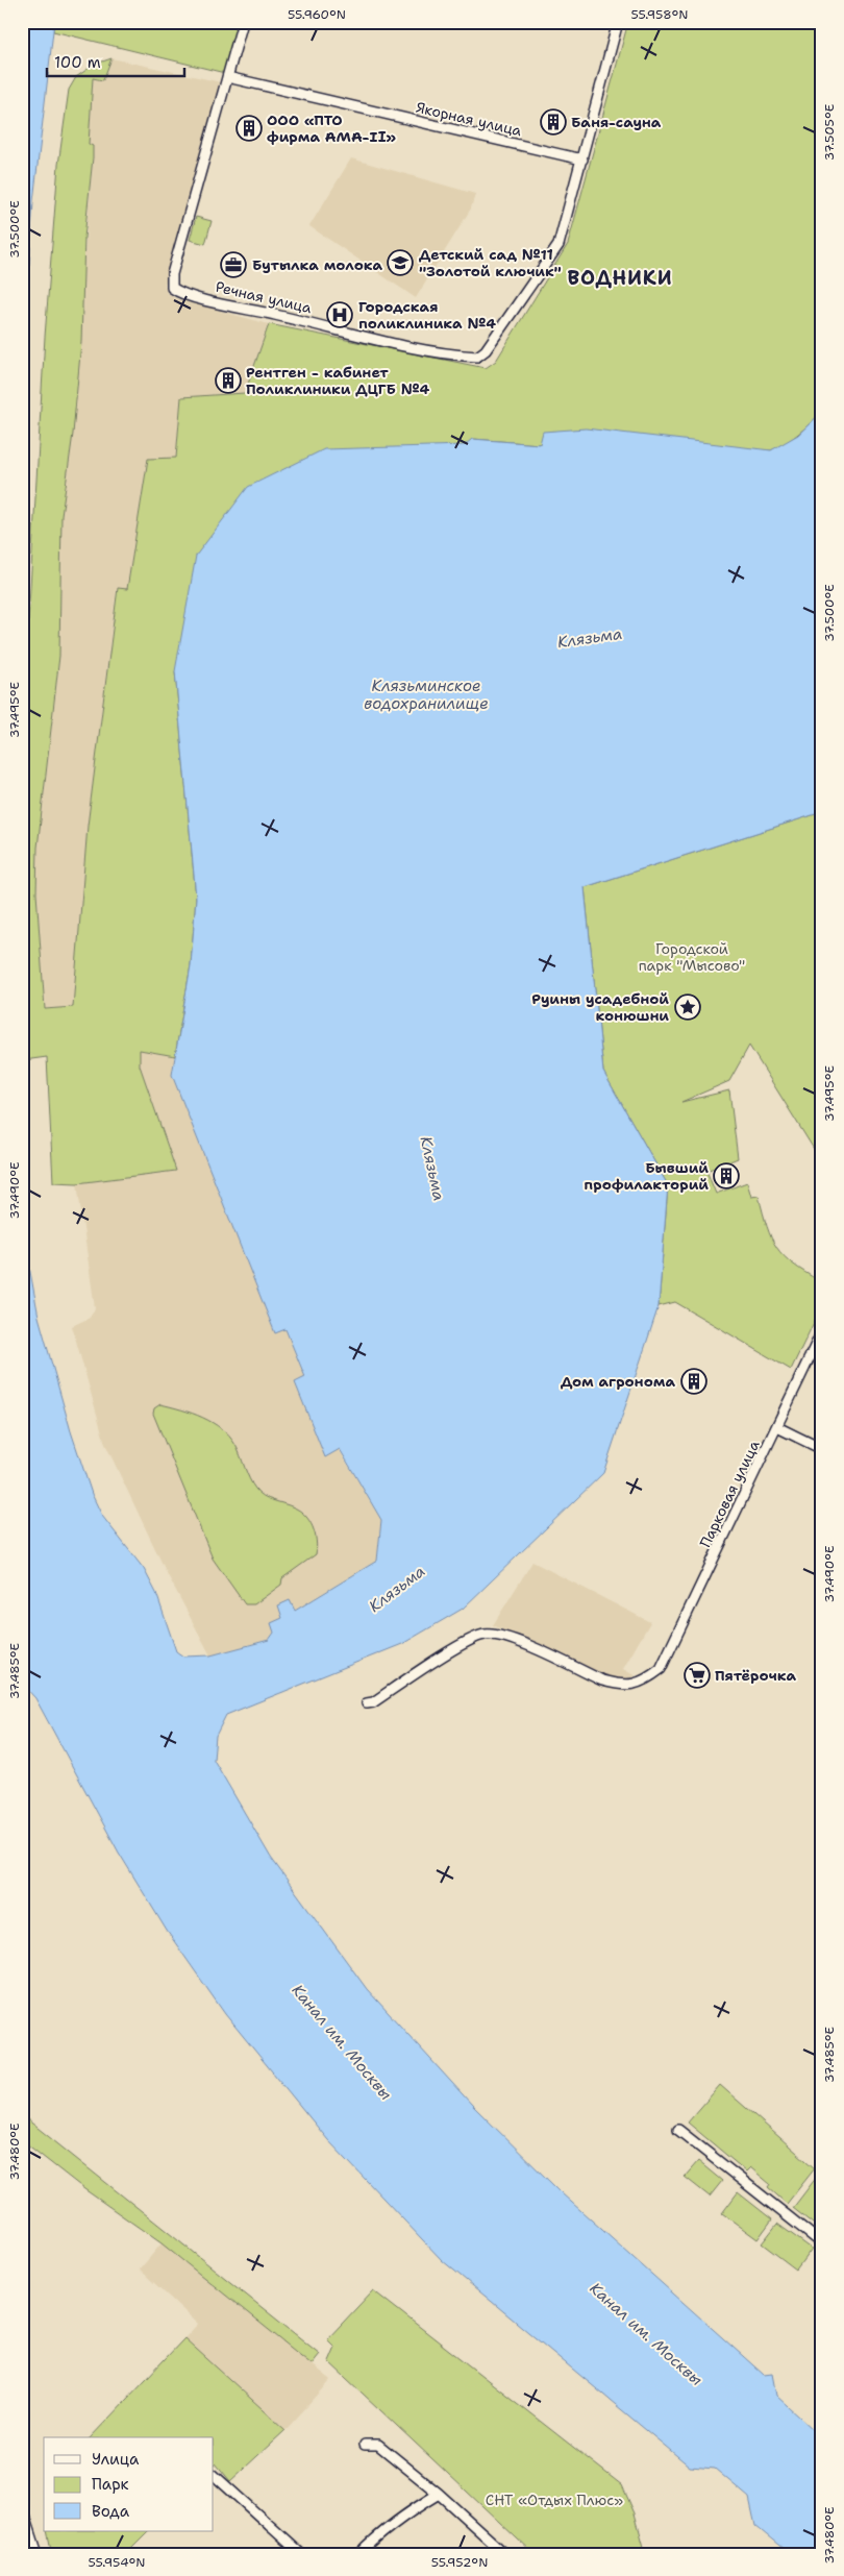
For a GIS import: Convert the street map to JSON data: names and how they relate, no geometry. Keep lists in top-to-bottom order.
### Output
{
  "streets": {
    "street": ["Якорная улица", "Речная улица", "Парковая улица"]
  },
  "crossings": [
    ["Якорная улица", "Речная улица"]
  ],
  "districts": ["ВОДНИКИ"],
  "water": ["Клязьма", "Клязьминское водохранилище", "Канал им. Москвы"],
  "parks": ["Городской парк \"Мысово\"", "СНТ «Отдых Плюс»"],
  "places": {
    "building": [
      "Баня-сауна",
      "ООО «ПТО фирма АМА-II»",
      "Рентген - кабинет Поликлиники ДЦГБ №4",
      "Бывший профилакторий",
      "Дом агронома"
    ],
    "school or university": ["Детский сад №11 \"Золотой ключик\""],
    "office": ["Бутылка молока"],
    "hospital": ["Городская поликлиника №4"],
    "place": ["Руины усадебной конюшни"],
    "supermarket": ["Пятёрочка"]
  },
  "legend": ["Улица", "Парк", "Вода"],
  "scale_bar": "100 m",
  "coordinates": [
    "55.960°N",
    "55.958°N",
    "37.505°E",
    "37.500°E",
    "37.495°E",
    "37.490°E",
    "37.485°E",
    "37.480°E",
    "55.954°N",
    "55.952°N"
  ]
}
